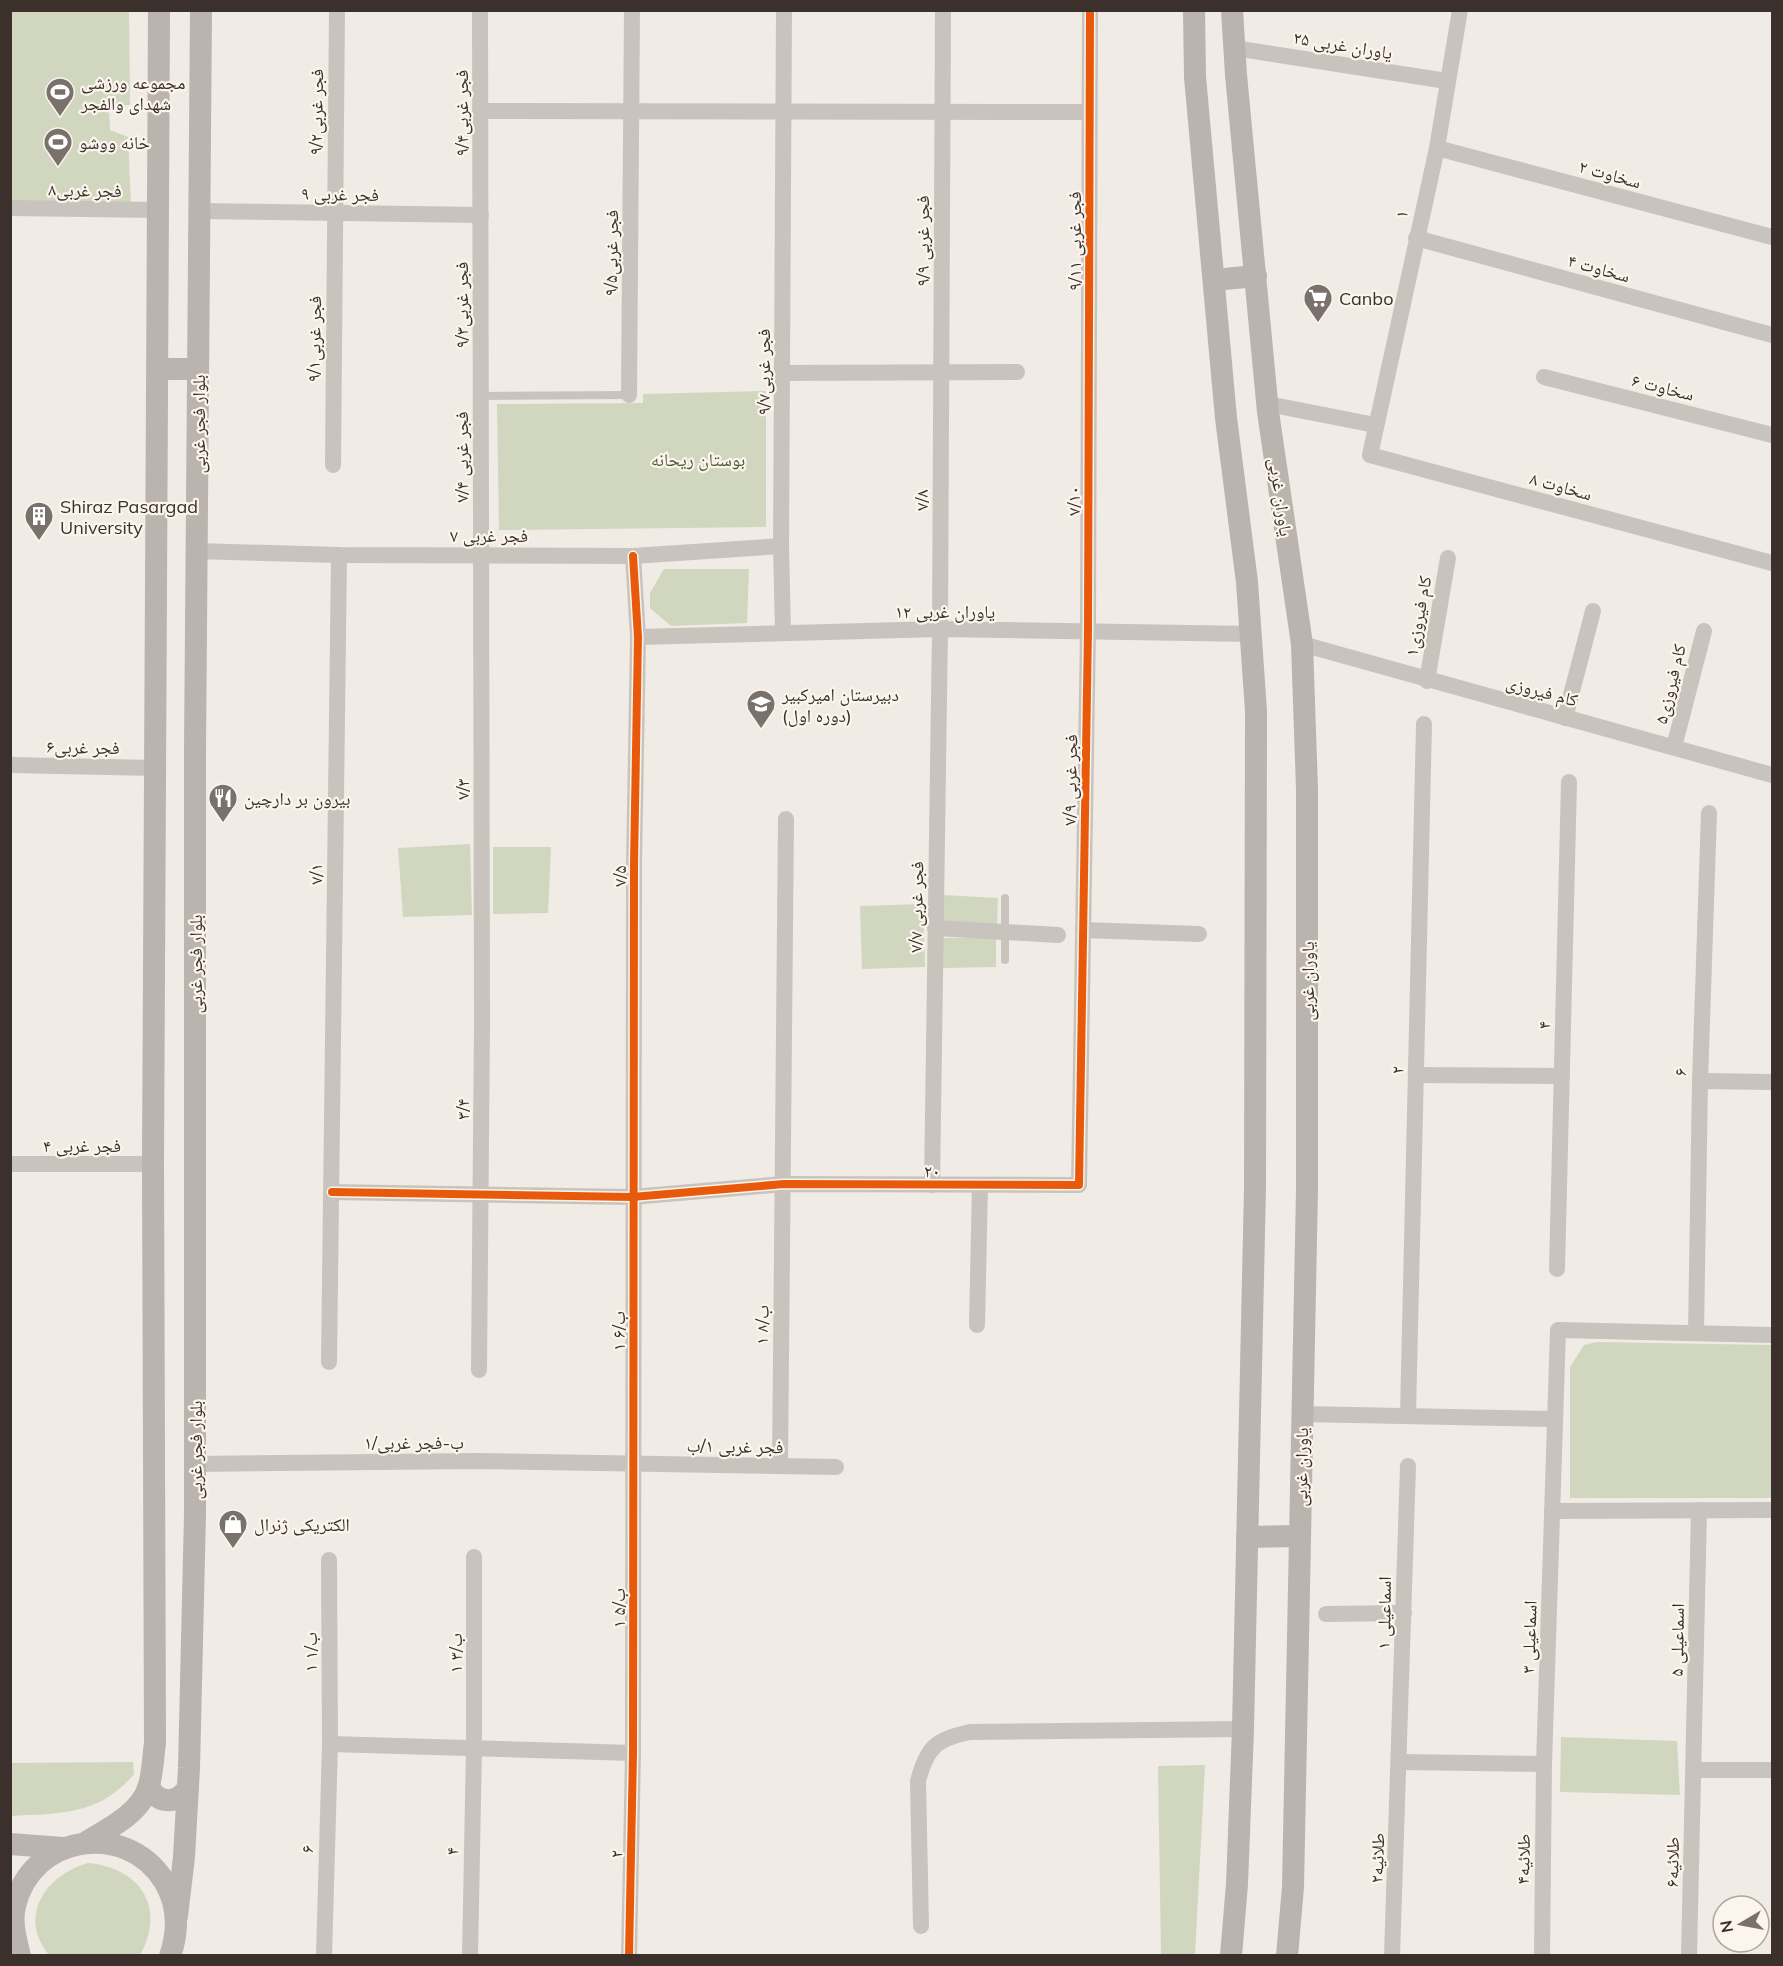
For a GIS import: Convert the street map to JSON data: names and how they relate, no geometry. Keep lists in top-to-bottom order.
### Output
{
  "streets": {
    "main road": ["بلوار فجر غربی", "یاوران غربی"],
    "street": [
      "یاوران غربی ۲۵",
      "فجر غربی۹/۲",
      "فجر غربی۹/۴",
      "سخاوت ۲",
      "فجر غربی۸",
      "۹ فجر غربی",
      "۱",
      "۹/۹ فجر غربی",
      "۹/۱۱ فجر غربی",
      "فجر غربی۹/۵",
      "سخاوت ۴",
      "فجر غربی۹/۳",
      "فجر غربی۹/۱",
      "فجر غربی۹/۷",
      "سخاوت ۶",
      "۷/۴ فجر غربی",
      "سخاوت ۸",
      "۷/۸",
      "۷/۱۰",
      "۷ فجر غربی",
      "۱۲ یاوران غربی",
      "کام فیروزی۱",
      "کام فیروزی۵",
      "کام فیروزی",
      "فجر غربی۶",
      "۷/۹ فجر غربی",
      "۷/۳",
      "۷/۱",
      "۷/۵",
      "۷/۷ فجر غربی",
      "۴",
      "۲",
      "۶",
      "۳/۴",
      "۴ فجر غربی",
      "۲۰",
      "۱ ب/۸",
      "۱ ب/۶",
      "۱/ب-فجر غربی",
      "فجر غربی ۱/ب",
      "۱ ب/۵",
      "اسماعیلی ۱",
      "اسماعیلی ۳",
      "اسماعیلی ۵",
      "۱ ب/۱",
      "۱ ب/۳",
      "طلائیه۲",
      "طلائیه۴",
      "طلائیه۶"
    ]
  },
  "crossings": [
    ["یاوران غربی ۲۵", "۱"],
    ["یاوران غربی ۲۵", "یاوران غربی"],
    ["فجر غربی۹/۲", "۹ فجر غربی"],
    ["فجر غربی۹/۲", "فجر غربی۹/۱"],
    ["فجر غربی۹/۴", "۹ فجر غربی"],
    ["فجر غربی۹/۴", "فجر غربی۹/۳"],
    ["سخاوت ۲", "۱"],
    ["۹ فجر غربی", "فجر غربی۹/۳"],
    ["۹ فجر غربی", "فجر غربی۹/۱"],
    ["۹ فجر غربی", "بلوار فجر غربی"],
    ["۱", "سخاوت ۴"],
    ["۱", "سخاوت ۸"],
    ["۹/۹ فجر غربی", "۷/۸"],
    ["۹/۱۱ فجر غربی", "۷/۱۰"],
    ["فجر غربی۹/۳", "۷/۴ فجر غربی"],
    ["فجر غربی۹/۷", "۷ فجر غربی"],
    ["فجر غربی۹/۷", "۱۲ یاوران غربی"],
    ["بلوار فجر غربی", "۷ فجر غربی"],
    ["بلوار فجر غربی", "۱/ب-فجر غربی"],
    ["۷/۴ فجر غربی", "۷ فجر غربی"],
    ["۷/۴ فجر غربی", "۷/۳"],
    ["یاوران غربی", "کام فیروزی"],
    ["۷/۸", "۱۲ یاوران غربی"],
    ["۷/۸", "۷/۷ فجر غربی"],
    ["۷/۱۰", "۱۲ یاوران غربی"],
    ["۷/۱۰", "۷/۹ فجر غربی"],
    ["۷ فجر غربی", "۷/۳"],
    ["۷ فجر غربی", "۷/۱"],
    ["۷ فجر غربی", "۷/۵"],
    ["۱۲ یاوران غربی", "۷/۹ فجر غربی"],
    ["۱۲ یاوران غربی", "۷/۵"],
    ["۱۲ یاوران غربی", "۷/۷ فجر غربی"],
    ["کام فیروزی۱", "کام فیروزی"],
    ["کام فیروزی۵", "کام فیروزی"],
    ["۷/۹ فجر غربی", "۲۰"],
    ["۷/۳", "۳/۴"],
    ["۷/۱", "۲۰"],
    ["۷/۵", "۲۰"],
    ["۷/۵", "۱ ب/۶"],
    ["۷/۷ فجر غربی", "۲۰"],
    ["۴", "۱ ب/۳"],
    ["۲", "۱ ب/۵"],
    ["۶", "اسماعیلی ۳"],
    ["۶", "۱ ب/۱"],
    ["۳/۴", "۲۰"],
    ["۲۰", "۱ ب/۸"],
    ["۲۰", "۱ ب/۶"],
    ["۱ ب/۸", "فجر غربی ۱/ب"],
    ["۱ ب/۶", "۱/ب-فجر غربی"],
    ["۱ ب/۶", "فجر غربی ۱/ب"],
    ["۱ ب/۶", "۱ ب/۵"],
    ["۱/ب-فجر غربی", "فجر غربی ۱/ب"],
    ["۱/ب-فجر غربی", "۱ ب/۵"],
    ["فجر غربی ۱/ب", "۱ ب/۵"],
    ["اسماعیلی ۱", "طلائیه۲"],
    ["اسماعیلی ۳", "طلائیه۴"],
    ["اسماعیلی ۵", "طلائیه۶"]
  ],
  "parks": ["بوستان ریحانه"],
  "places": {
    "sports": ["مجموعه ورزشی شهدای والفجر", "خانه ووشو"],
    "supermarket": ["Canbo"],
    "building": ["Shiraz Pasargad University"],
    "school or university": ["دبیرستان امیرکبیر (دوره اول)"],
    "restaurant": ["بیرون بر دارچین"],
    "shop": ["الکتریکی ژنرال"]
  },
  "north": "left"
}
